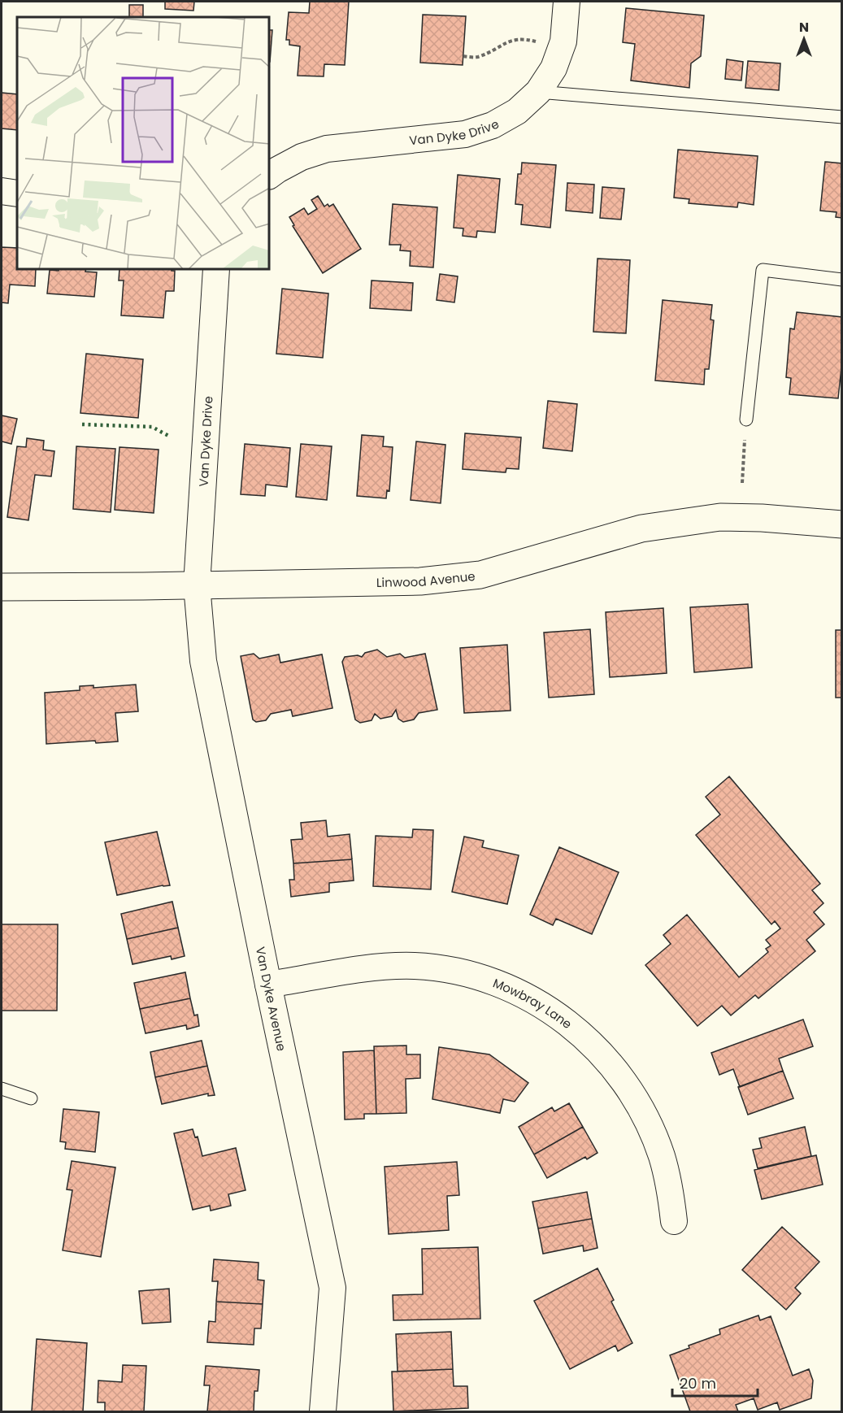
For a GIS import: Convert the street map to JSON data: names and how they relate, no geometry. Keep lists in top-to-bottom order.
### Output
{
  "streets": {
    "main road": ["Linwood Avenue"],
    "street": ["Van Dyke Drive", "Van Dyke Avenue", "Mowbray Lane"]
  },
  "crossings": [
    ["Van Dyke Drive", "Linwood Avenue"],
    ["Van Dyke Drive", "Van Dyke Avenue"],
    ["Linwood Avenue", "Van Dyke Avenue"],
    ["Van Dyke Avenue", "Mowbray Lane"]
  ],
  "scale_bar": "20 m",
  "north": "top"
}
